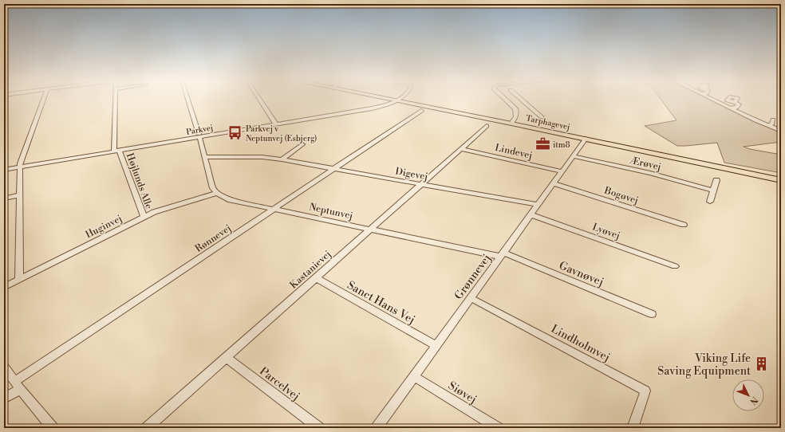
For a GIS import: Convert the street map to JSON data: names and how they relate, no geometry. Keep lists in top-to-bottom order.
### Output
{
  "streets": {
    "main road": ["Tarphagevej"],
    "street": [
      "Parkvej",
      "Lindevej",
      "Ærøvej",
      "Digevej",
      "Højlunds Alle",
      "Bogøvej",
      "Neptunvej",
      "Huginvej",
      "Lyøvej",
      "Rønnevej",
      "Kastanievej",
      "Gavnøvej",
      "Grønnevej",
      "Sanct Hans Vej",
      "Lindholmvej",
      "Parcelvej",
      "Siøvej"
    ]
  },
  "crossings": [
    ["Tarphagevej", "Grønnevej"],
    ["Parkvej", "Højlunds Alle"],
    ["Lindevej", "Kastanievej"],
    ["Lindevej", "Grønnevej"],
    ["Ærøvej", "Grønnevej"],
    ["Digevej", "Rønnevej"],
    ["Digevej", "Kastanievej"],
    ["Digevej", "Grønnevej"],
    ["Højlunds Alle", "Huginvej"],
    ["Bogøvej", "Grønnevej"],
    ["Neptunvej", "Huginvej"],
    ["Neptunvej", "Rønnevej"],
    ["Neptunvej", "Kastanievej"],
    ["Neptunvej", "Gavnøvej"],
    ["Neptunvej", "Grønnevej"],
    ["Lyøvej", "Grønnevej"],
    ["Kastanievej", "Sanct Hans Vej"],
    ["Kastanievej", "Parcelvej"],
    ["Gavnøvej", "Grønnevej"],
    ["Grønnevej", "Sanct Hans Vej"],
    ["Grønnevej", "Lindholmvej"],
    ["Grønnevej", "Siøvej"]
  ],
  "places": {
    "bus stop": ["Parkvej v Neptunvej (Esbjerg)"],
    "office": ["itm8"],
    "building": ["Viking Life Saving Equipment"]
  },
  "north": "bottom right"
}
